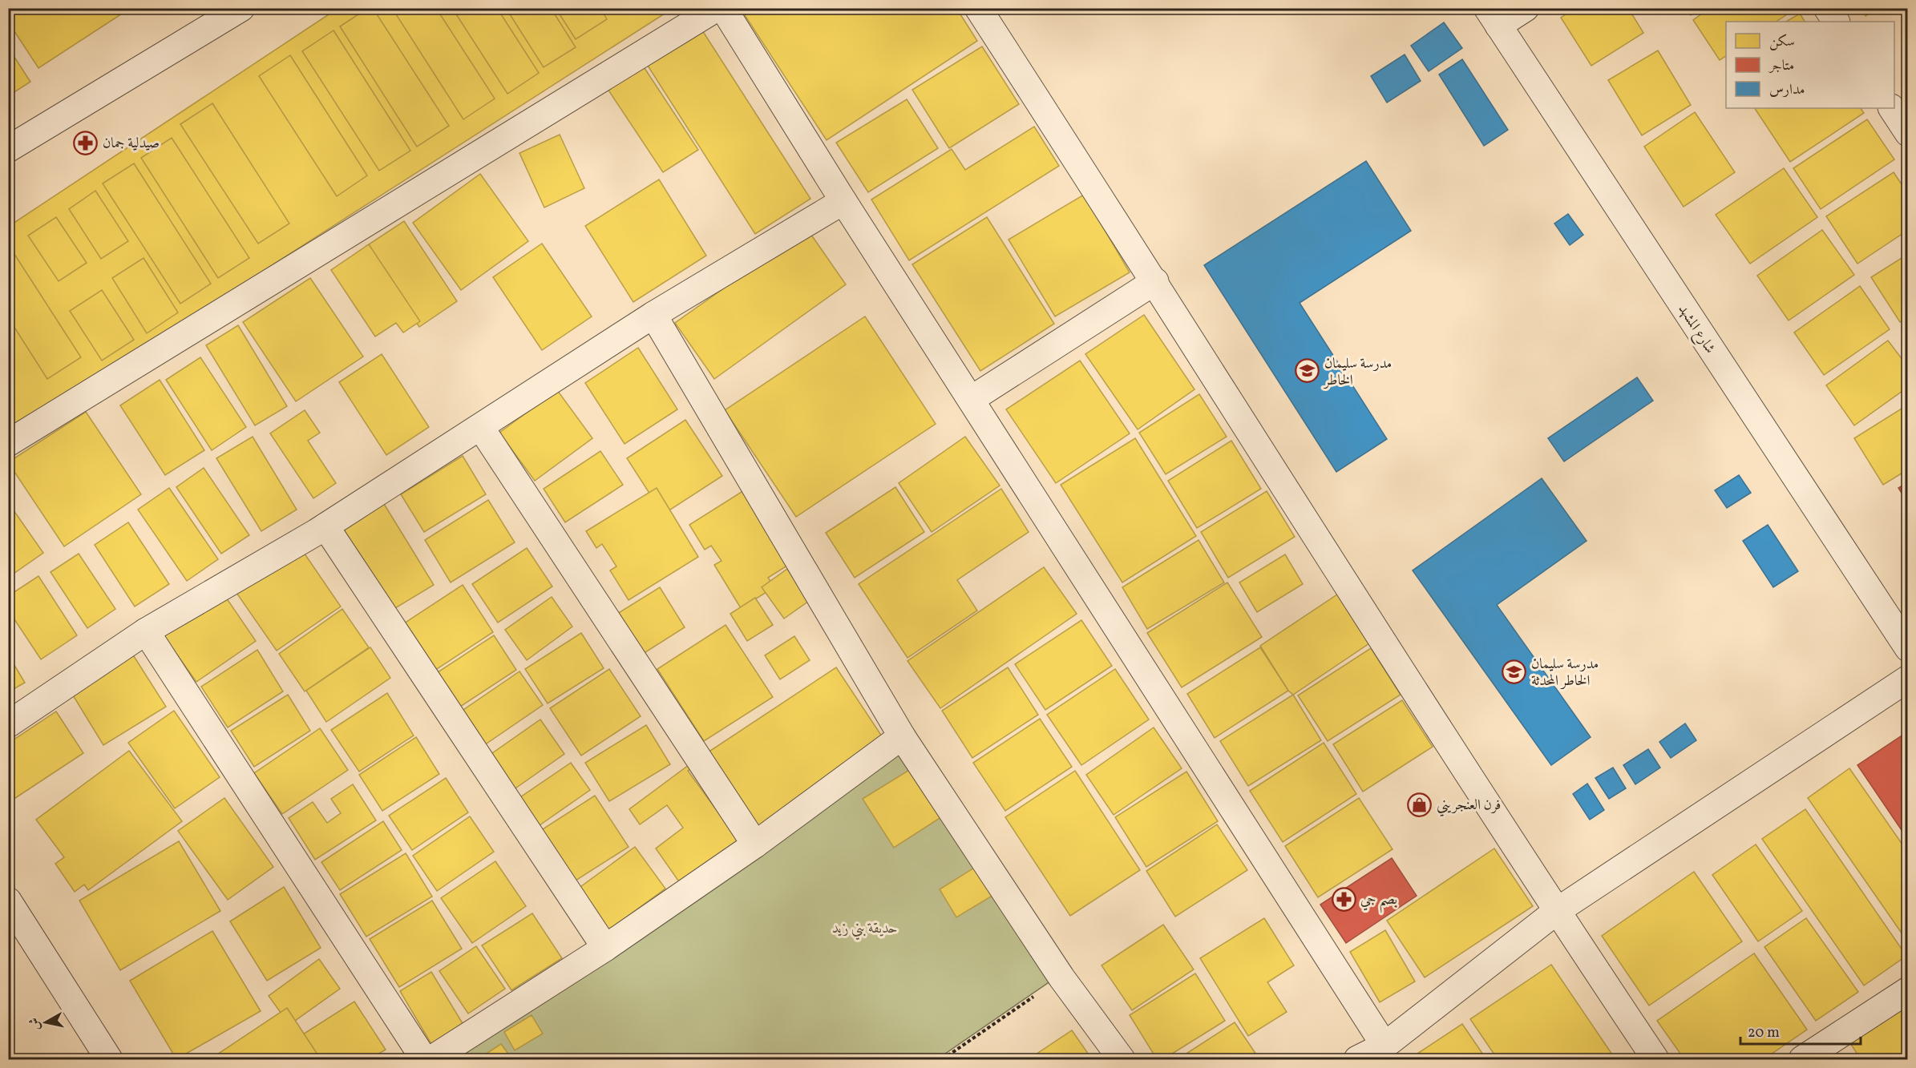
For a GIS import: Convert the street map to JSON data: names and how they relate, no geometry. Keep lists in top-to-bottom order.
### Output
{
  "streets": {
    "street": ["شارع المشهد"]
  },
  "parks": ["حديقة بني زيد"],
  "places": {
    "pharmacy": ["صيدلية جمان", "بصم جي"],
    "school or university": ["مدرسة سليمان الخاطر", "مدرسة سليمان الخاطر المحدثة"],
    "shop": ["فرن العنجريني"]
  },
  "legend": ["سكن", "متاجر", "مدارس"],
  "scale_bar": "20 m",
  "north": "left"
}
